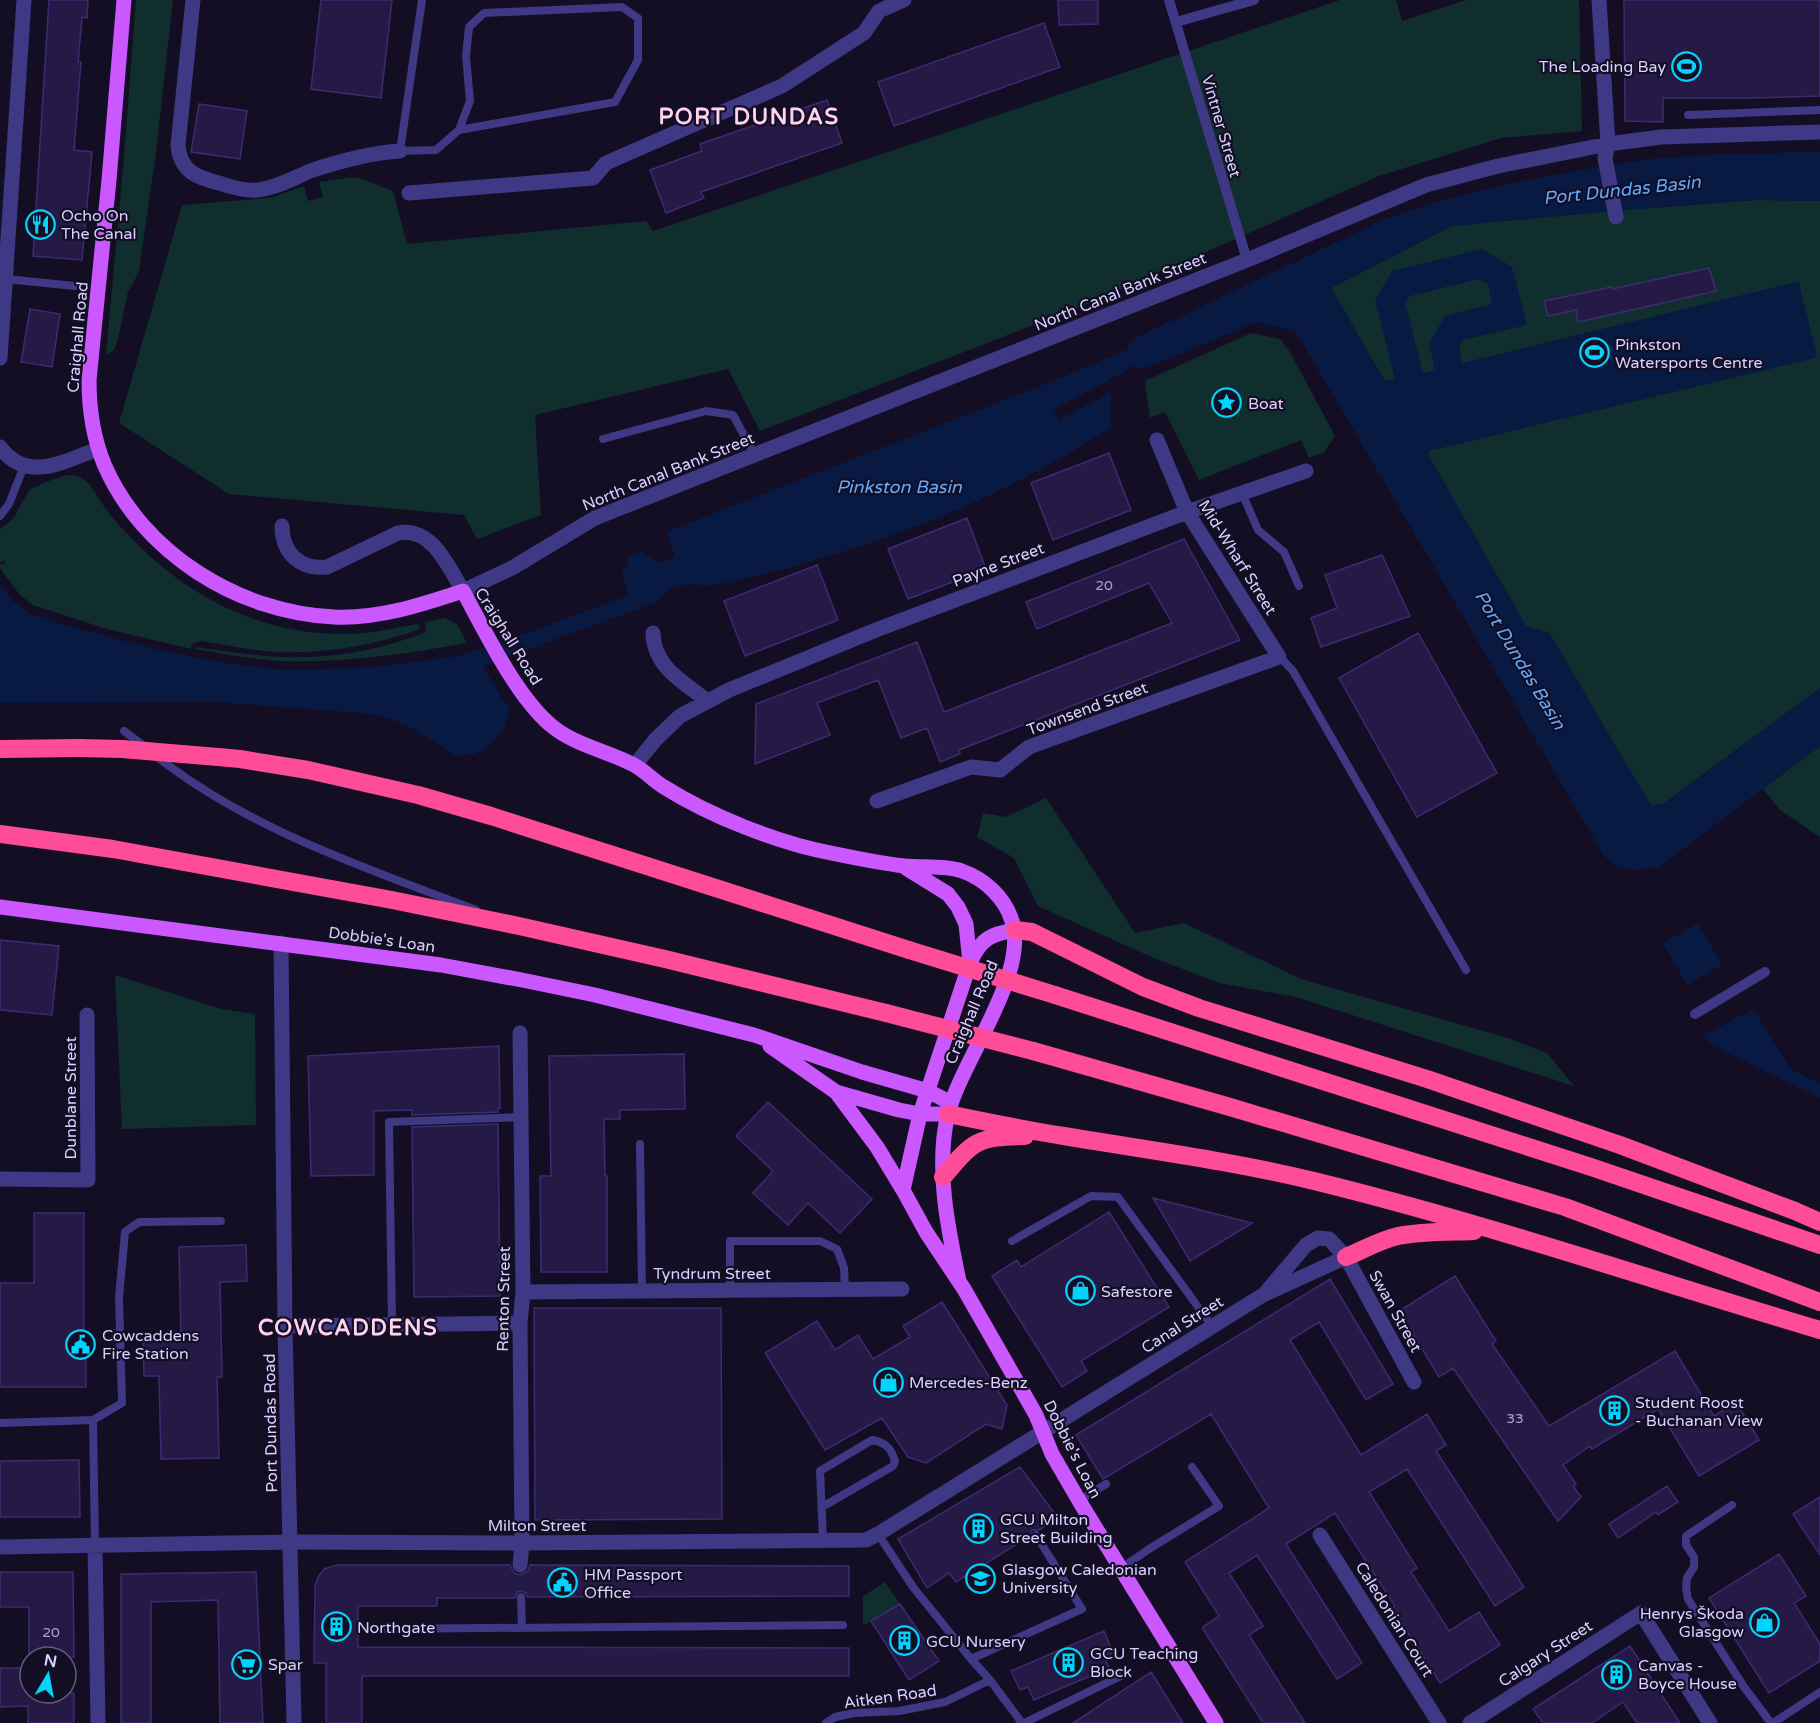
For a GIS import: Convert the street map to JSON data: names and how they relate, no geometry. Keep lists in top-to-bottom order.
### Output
{
  "streets": {
    "main road": ["Craighall Road", "Dobbie's Loan"],
    "street": [
      "Vintner Street",
      "North Canal Bank Street",
      "Mid-Wharf Street",
      "Payne Street",
      "Townsend Street",
      "Dunblane Street",
      "Tyndrum Street",
      "Renton Street",
      "Swan Street",
      "Canal Street",
      "Port Dundas Road",
      "Milton Street",
      "Caledonian Court",
      "Calgary Street"
    ],
    "lane": ["Aitken Road"]
  },
  "crossings": [
    ["Vintner Street", "North Canal Bank Street"],
    ["North Canal Bank Street", "Craighall Road"],
    ["Craighall Road", "Payne Street"],
    ["Craighall Road", "Dobbie's Loan"],
    ["Mid-Wharf Street", "Payne Street"],
    ["Mid-Wharf Street", "Townsend Street"],
    ["Dobbie's Loan", "Canal Street"],
    ["Dobbie's Loan", "Port Dundas Road"],
    ["Dobbie's Loan", "Milton Street"],
    ["Tyndrum Street", "Renton Street"],
    ["Renton Street", "Milton Street"],
    ["Swan Street", "Canal Street"],
    ["Canal Street", "Milton Street"],
    ["Port Dundas Road", "Milton Street"]
  ],
  "districts": ["PORT DUNDAS", "COWCADDENS"],
  "water": ["Port Dundas Basin", "Pinkston Basin"],
  "places": {
    "sports": ["The Loading Bay", "Pinkston Watersports Centre"],
    "restaurant": ["Ocho On The Canal"],
    "place": ["Boat"],
    "shop": ["Safestore", "Mercedes-Benz", "Henrys Škoda Glasgow"],
    "public building": ["Cowcaddens Fire Station", "HM Passport Office"],
    "building": [
      "Student Roost - Buchanan View",
      "GCU Milton Street Building",
      "Northgate",
      "GCU Nursery",
      "GCU Teaching Block",
      "Canvas - Boyce House"
    ],
    "school or university": ["Glasgow Caledonian University"],
    "supermarket": ["Spar"]
  },
  "house_numbers": ["20", "33", "20"],
  "north": "top"
}
